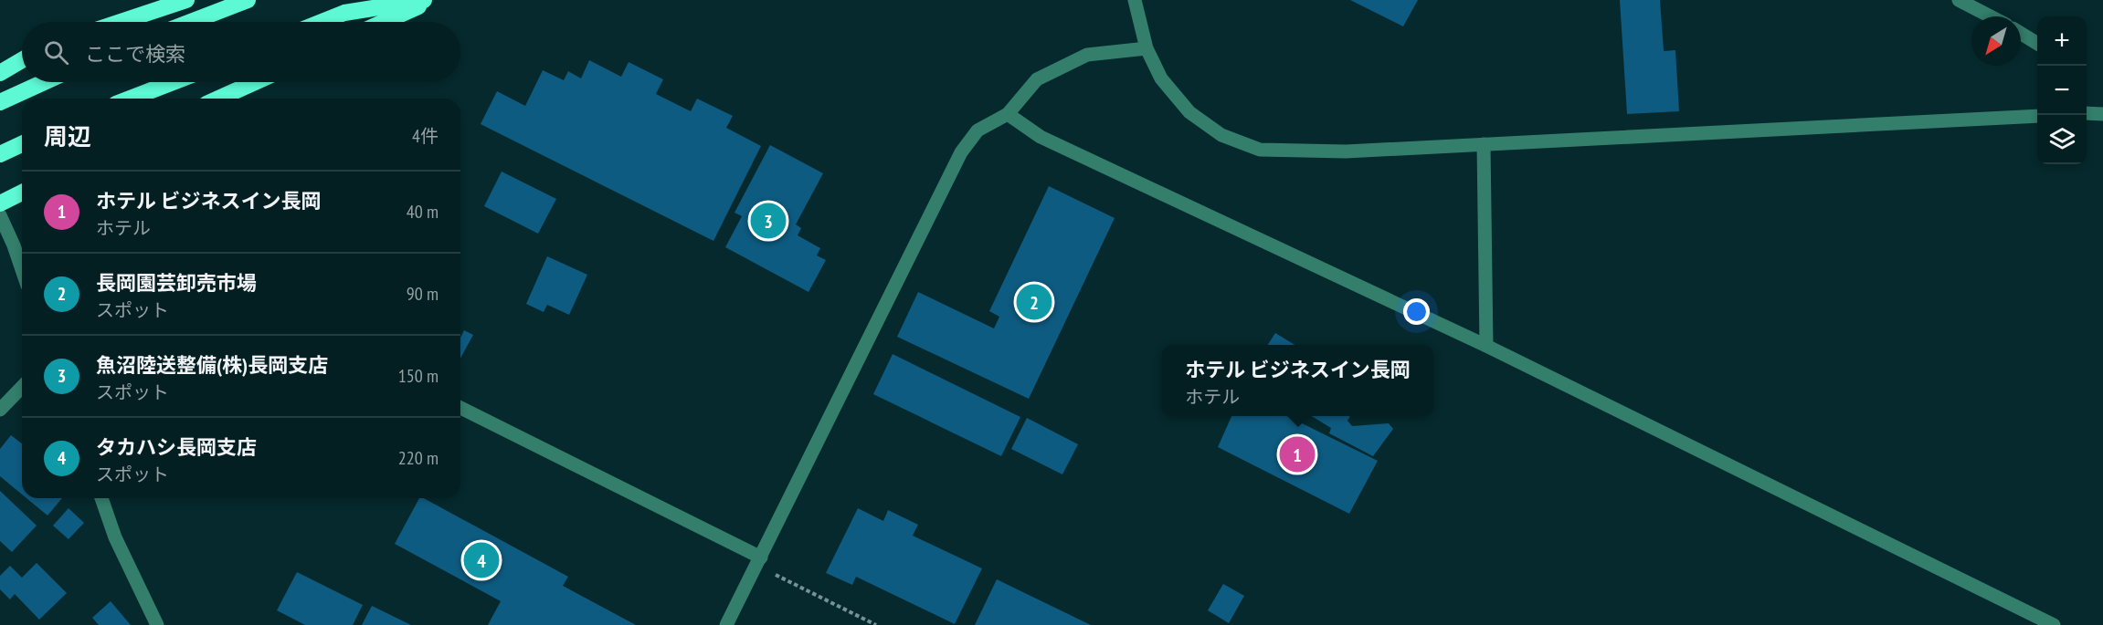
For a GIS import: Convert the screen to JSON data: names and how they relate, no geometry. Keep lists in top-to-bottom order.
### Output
{
  "north": "bottom left",
  "page": {
    "map_buttons": ["+", "−"],
    "search": "ここで検索",
    "heading": ["周辺", "4件"],
    "list": [
      {
        "mark": "1",
        "name": "ホテル ビジネスイン長岡",
        "note": "ホテル",
        "value": "40 m"
      },
      {
        "mark": "2",
        "name": "長岡園芸卸売市場",
        "note": "スポット",
        "value": "90 m"
      },
      {
        "mark": "3",
        "name": "魚沼陸送整備(株)長岡支店",
        "note": "スポット",
        "value": "150 m"
      },
      {
        "mark": "4",
        "name": "タカハシ長岡支店",
        "note": "スポット",
        "value": "220 m"
      }
    ],
    "pins": [
      "3",
      "2",
      "1",
      "4"
    ],
    "popup": ["ホテル ビジネスイン長岡", "ホテル"]
  }
}
